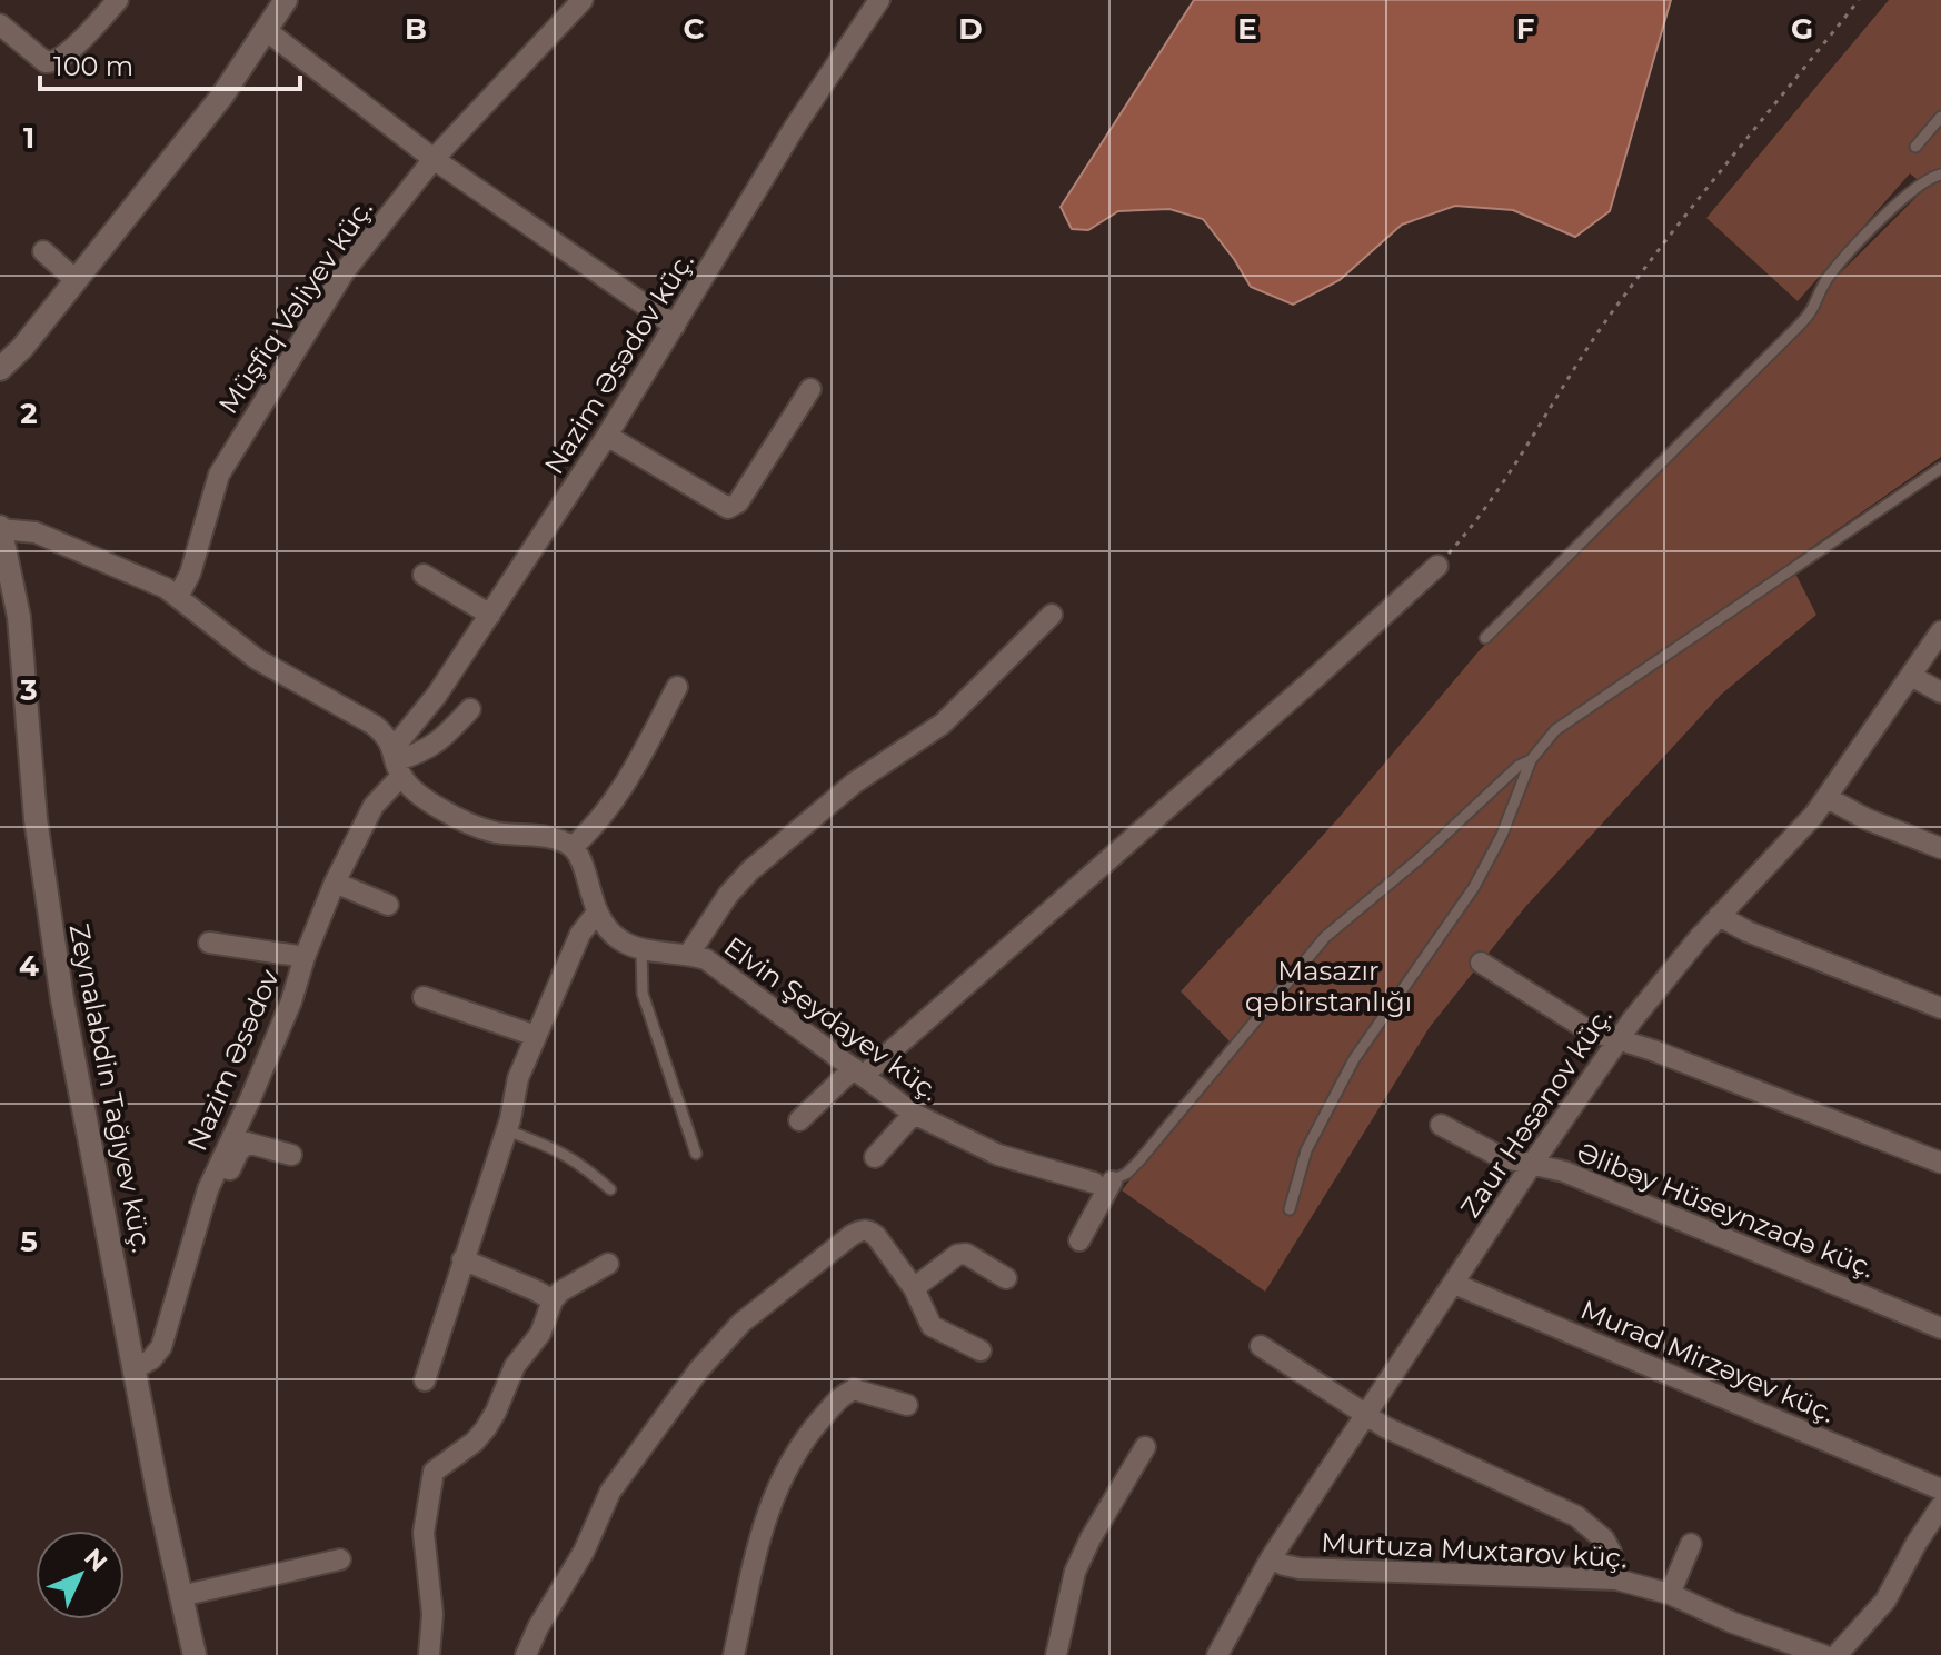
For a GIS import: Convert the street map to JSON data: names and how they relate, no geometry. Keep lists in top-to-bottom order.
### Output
{
  "streets": {
    "street": [
      "Müşfiq Vəliyev küç.",
      "Nazim Əsədov küç.",
      "Elvin Şeydayev küç.",
      "Nazim Əsədov",
      "Zeynalabdin Tağıyev küç.",
      "Zaur Həsənov küç.",
      "Əlibəy Hüseynzadə küç.",
      "Murad Mirzəyev küç.",
      "Murtuza Muxtarov küç."
    ]
  },
  "crossings": [
    ["Nazim Əsədov küç.", "Nazim Əsədov"],
    ["Nazim Əsədov", "Zeynalabdin Tağıyev küç."],
    ["Zaur Həsənov küç.", "Əlibəy Hüseynzadə küç."],
    ["Zaur Həsənov küç.", "Murad Mirzəyev küç."],
    ["Zaur Həsənov küç.", "Murtuza Muxtarov küç."]
  ],
  "parks": ["Masazır qəbirstanlığı"],
  "scale_bar": "100 m",
  "north": "top right",
  "grid": {
    "columns": [
      "B",
      "C",
      "D",
      "E",
      "F",
      "G"
    ],
    "rows": [
      "1",
      "2",
      "3",
      "4",
      "5"
    ]
  }
}
